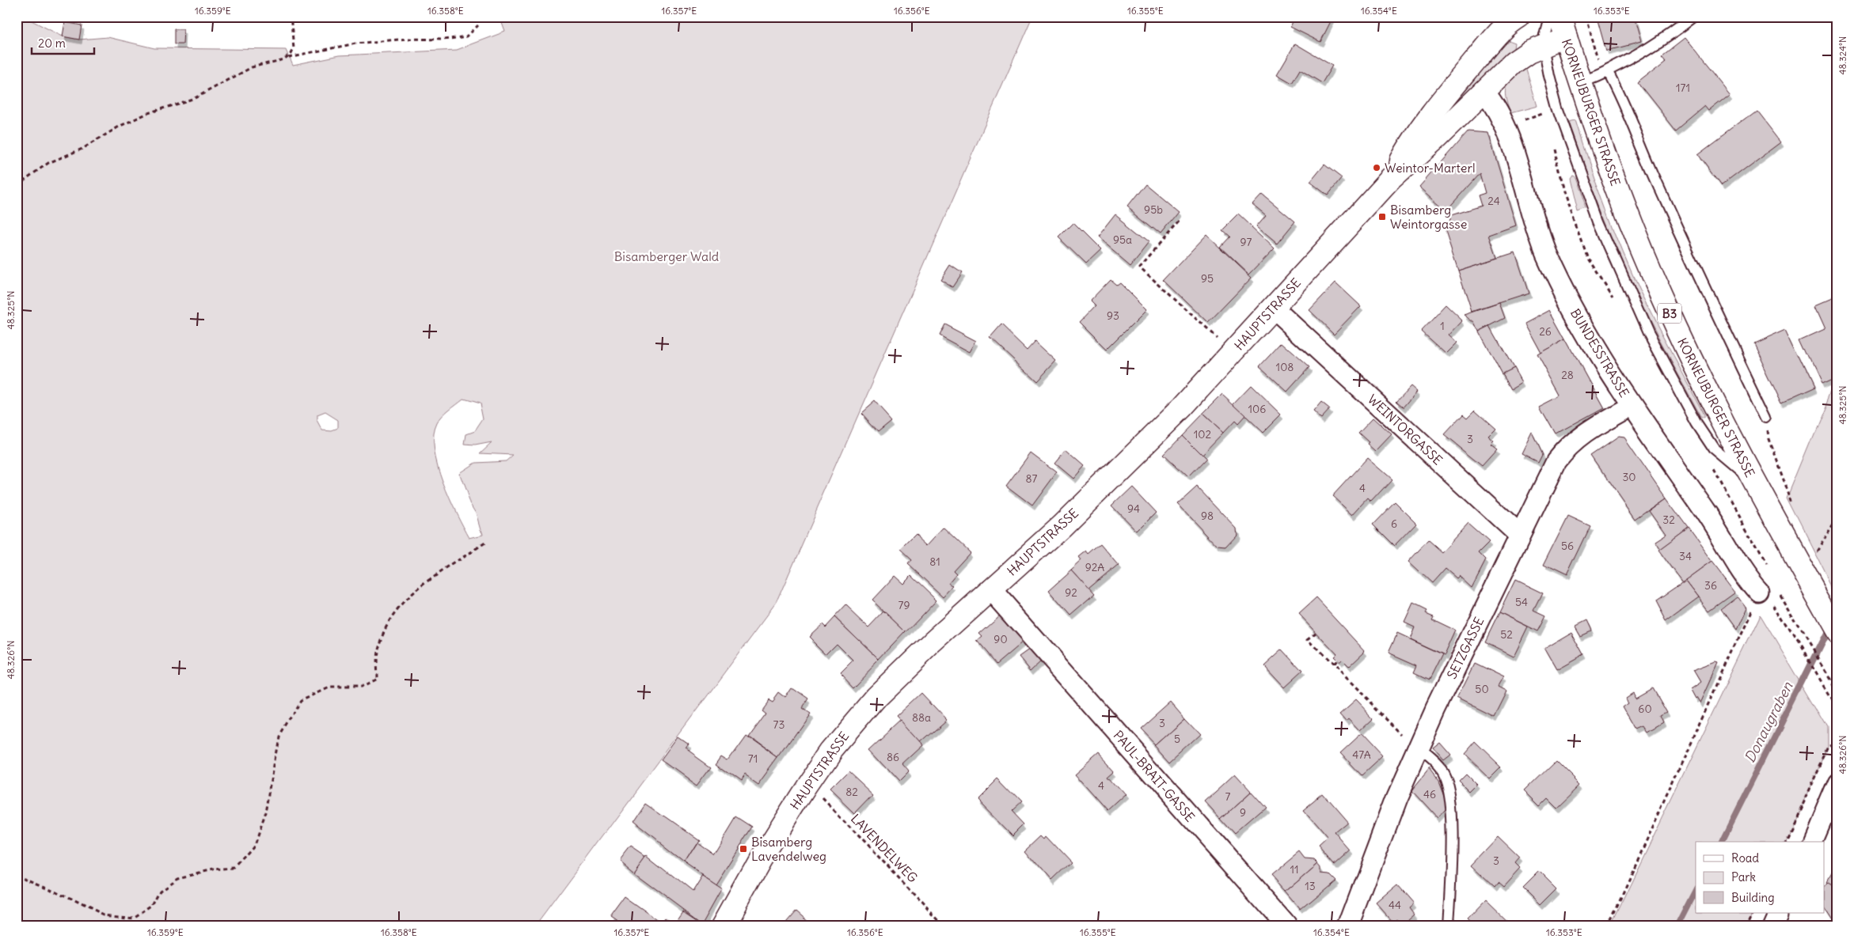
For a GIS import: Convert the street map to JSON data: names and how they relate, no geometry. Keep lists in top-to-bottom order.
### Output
{
  "streets": {
    "main road": ["KORNEUBURGER STRASSE", "B3", "HAUPTSTRASSE"],
    "street": [
      "BUNDESSTRASSE",
      "WEINTORGASSE",
      "SETZGASSE",
      "PAUL-BRAIT-GASSE"
    ],
    "path": ["LAVENDELWEG"]
  },
  "crossings": [
    ["KORNEUBURGER STRASSE", "HAUPTSTRASSE"],
    ["HAUPTSTRASSE", "BUNDESSTRASSE"],
    ["HAUPTSTRASSE", "WEINTORGASSE"],
    ["HAUPTSTRASSE", "PAUL-BRAIT-GASSE"],
    ["HAUPTSTRASSE", "LAVENDELWEG"],
    ["BUNDESSTRASSE", "SETZGASSE"],
    ["WEINTORGASSE", "SETZGASSE"]
  ],
  "water": ["Donaugraben"],
  "parks": ["Bisamberger Wald"],
  "places": {
    "other": ["Weintor-Marterl"],
    "transit": ["Bisamberg Weintorgasse", "Bisamberg Lavendelweg"]
  },
  "house_numbers": [
    "171",
    "24",
    "95b",
    "95a",
    "97",
    "95",
    "93",
    "1",
    "26",
    "108",
    "28",
    "106",
    "102",
    "3",
    "30",
    "87",
    "4",
    "94",
    "98",
    "32",
    "6",
    "56",
    "34",
    "81",
    "92A",
    "36",
    "92",
    "54",
    "79",
    "52",
    "90",
    "50",
    "60",
    "88a",
    "3",
    "73",
    "5",
    "47A",
    "86",
    "71",
    "4",
    "82",
    "46",
    "7",
    "9",
    "3",
    "11",
    "13",
    "44"
  ],
  "legend": ["Road", "Park", "Building"],
  "scale_bar": "20 m",
  "coordinates": [
    "16.359°E",
    "16.358°E",
    "16.357°E",
    "16.356°E",
    "16.355°E",
    "16.354°E",
    "16.353°E",
    "48.324°N",
    "48.325°N",
    "48.326°N"
  ]
}
